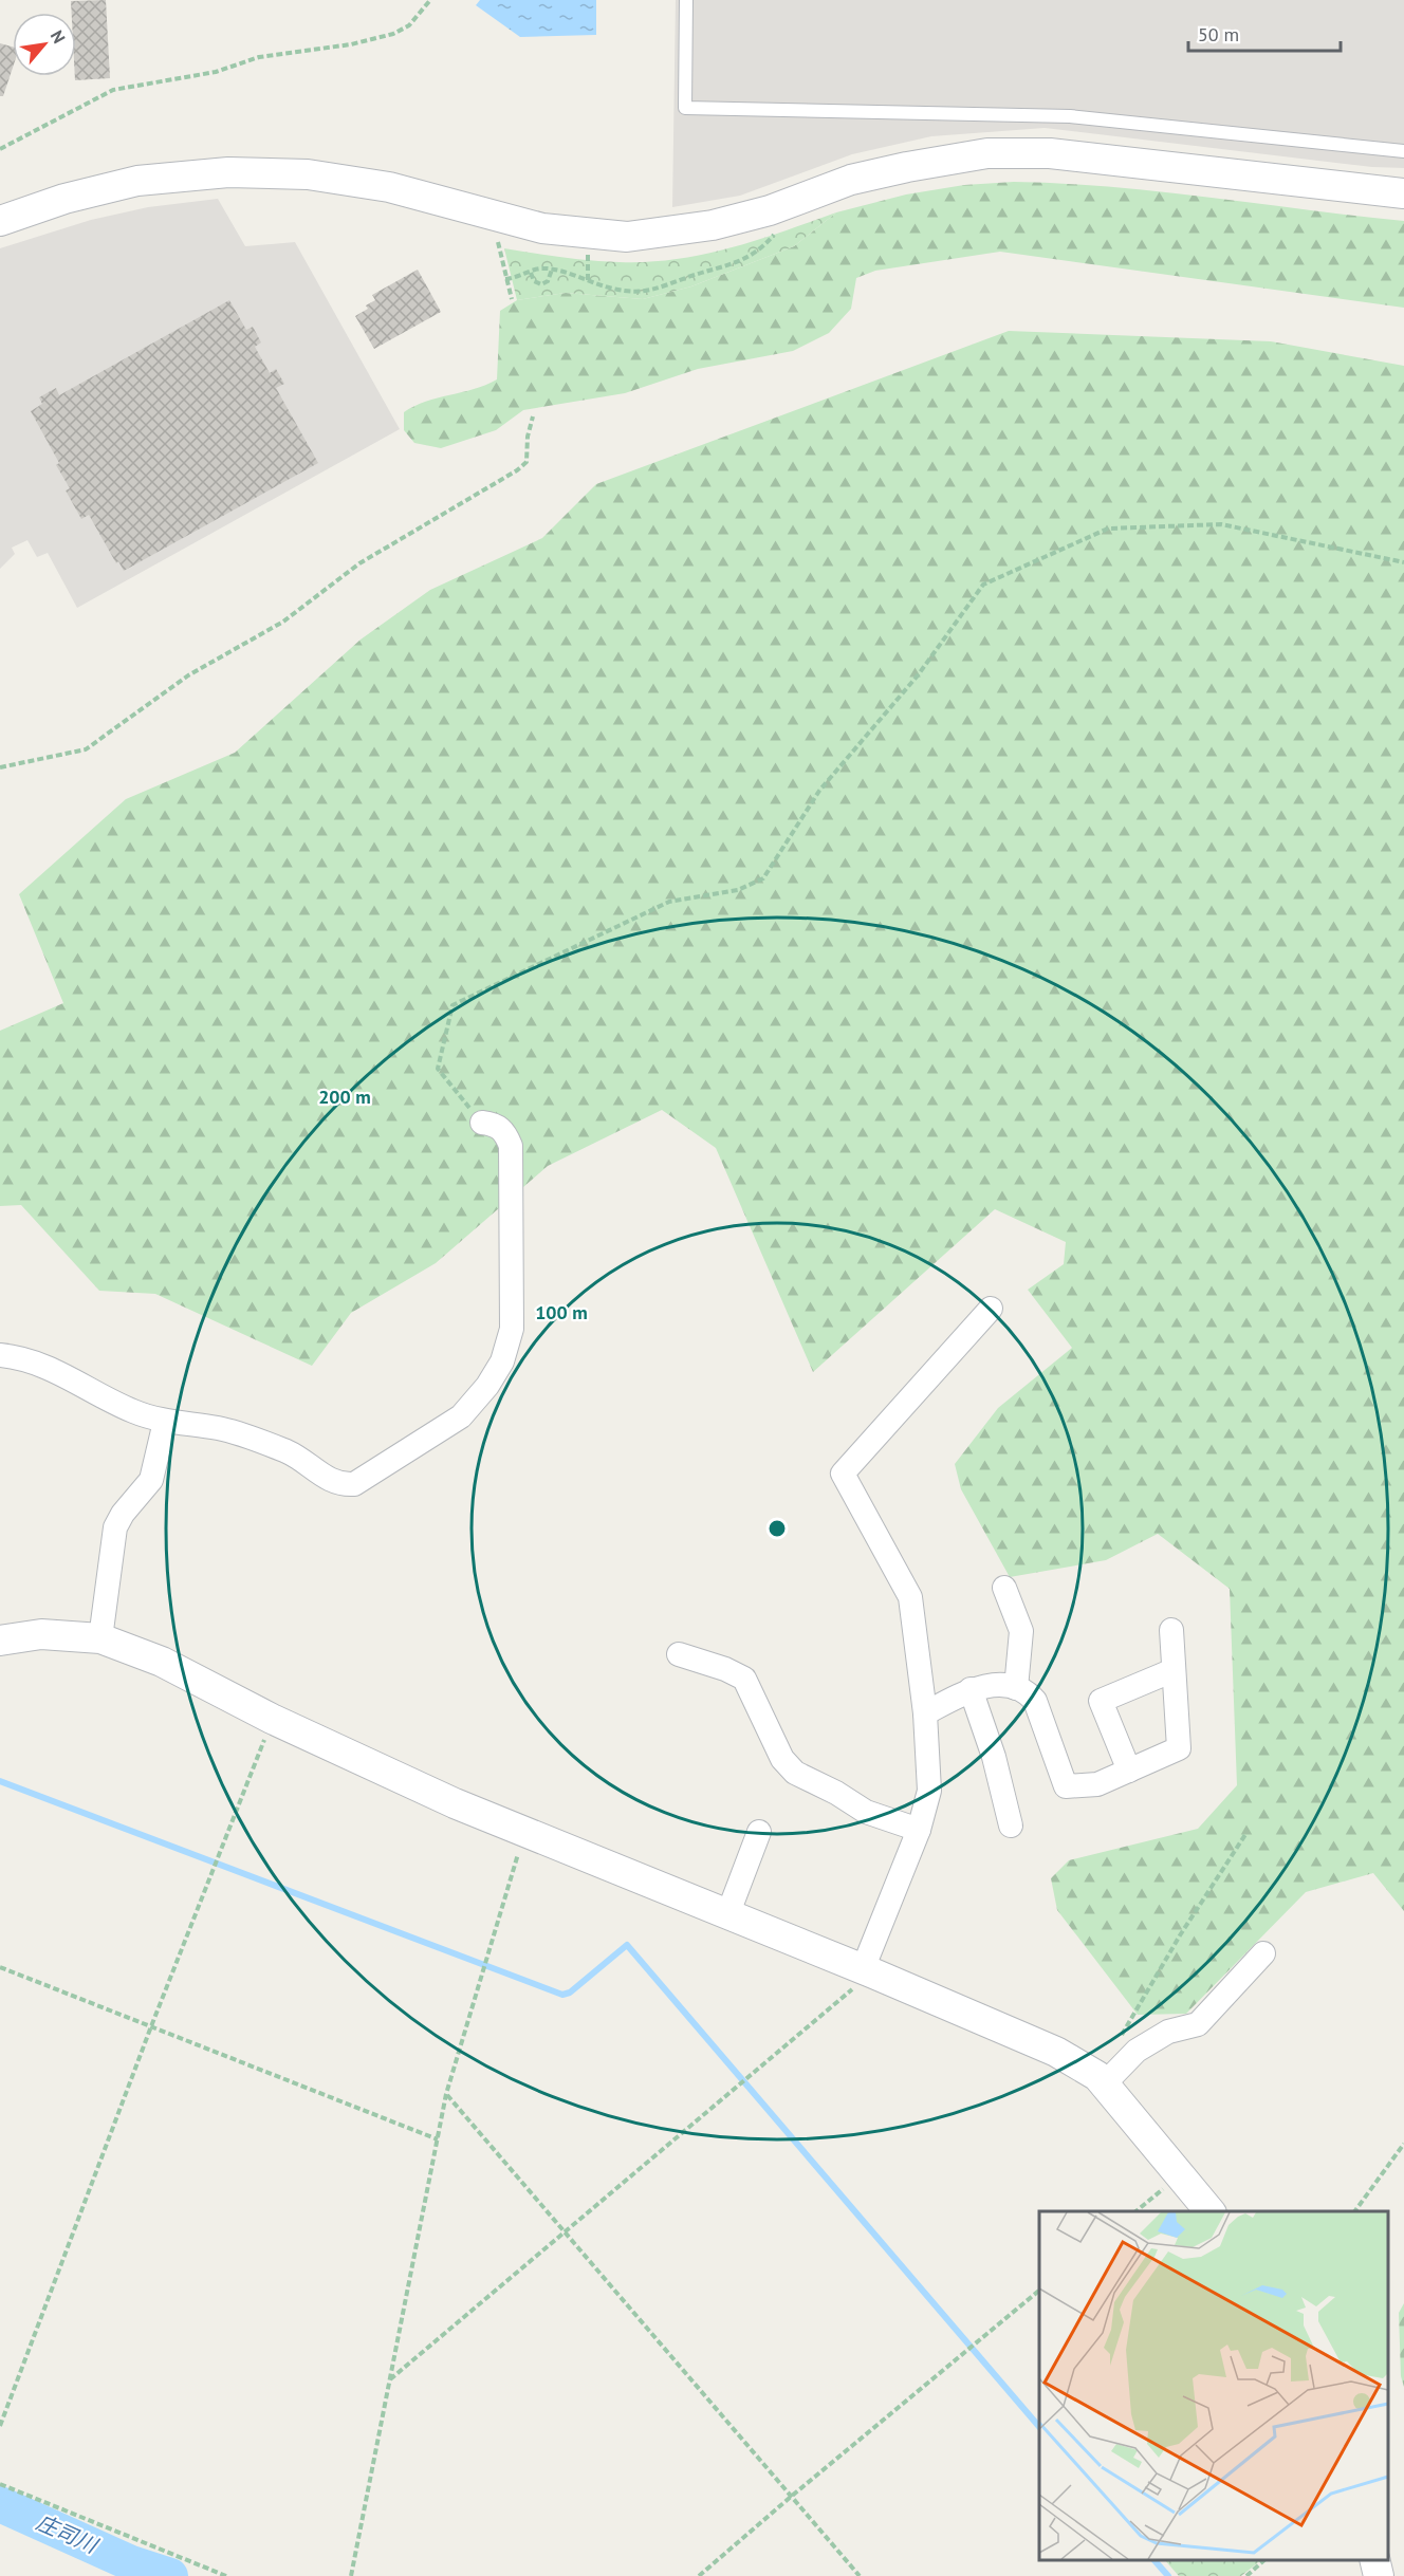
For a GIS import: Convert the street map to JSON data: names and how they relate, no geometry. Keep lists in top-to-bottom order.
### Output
{
  "water": ["庄司川"],
  "scale_bar": "50 m",
  "north": "top right",
  "rings": ["200 m", "100 m"]
}
